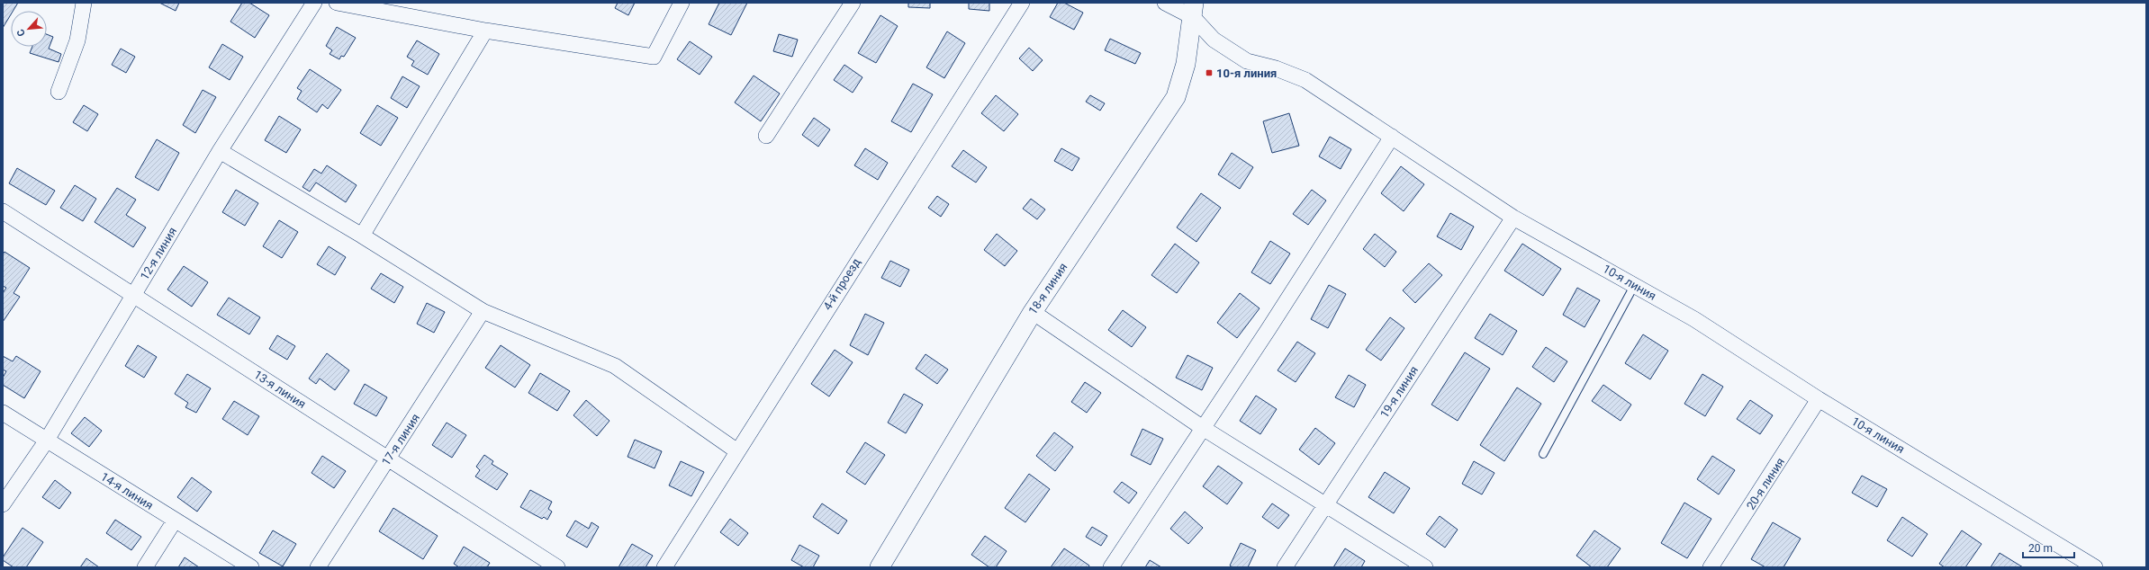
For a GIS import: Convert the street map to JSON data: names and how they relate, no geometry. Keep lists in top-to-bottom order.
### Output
{
  "streets": {
    "street": [
      "12-я линия",
      "10-я линия",
      "4-й проезд",
      "18-я линия",
      "13-я линия",
      "19-я линия",
      "17-я линия",
      "20-я линия",
      "14-я линия"
    ]
  },
  "crossings": [
    ["12-я линия", "13-я линия"],
    ["12-я линия", "14-я линия"],
    ["10-я линия", "18-я линия"],
    ["10-я линия", "19-я линия"],
    ["10-я линия", "20-я линия"],
    ["13-я линия", "17-я линия"]
  ],
  "places": {
    "transit": ["10-я линия"]
  },
  "scale_bar": "20 m",
  "north": "bottom left"
}
